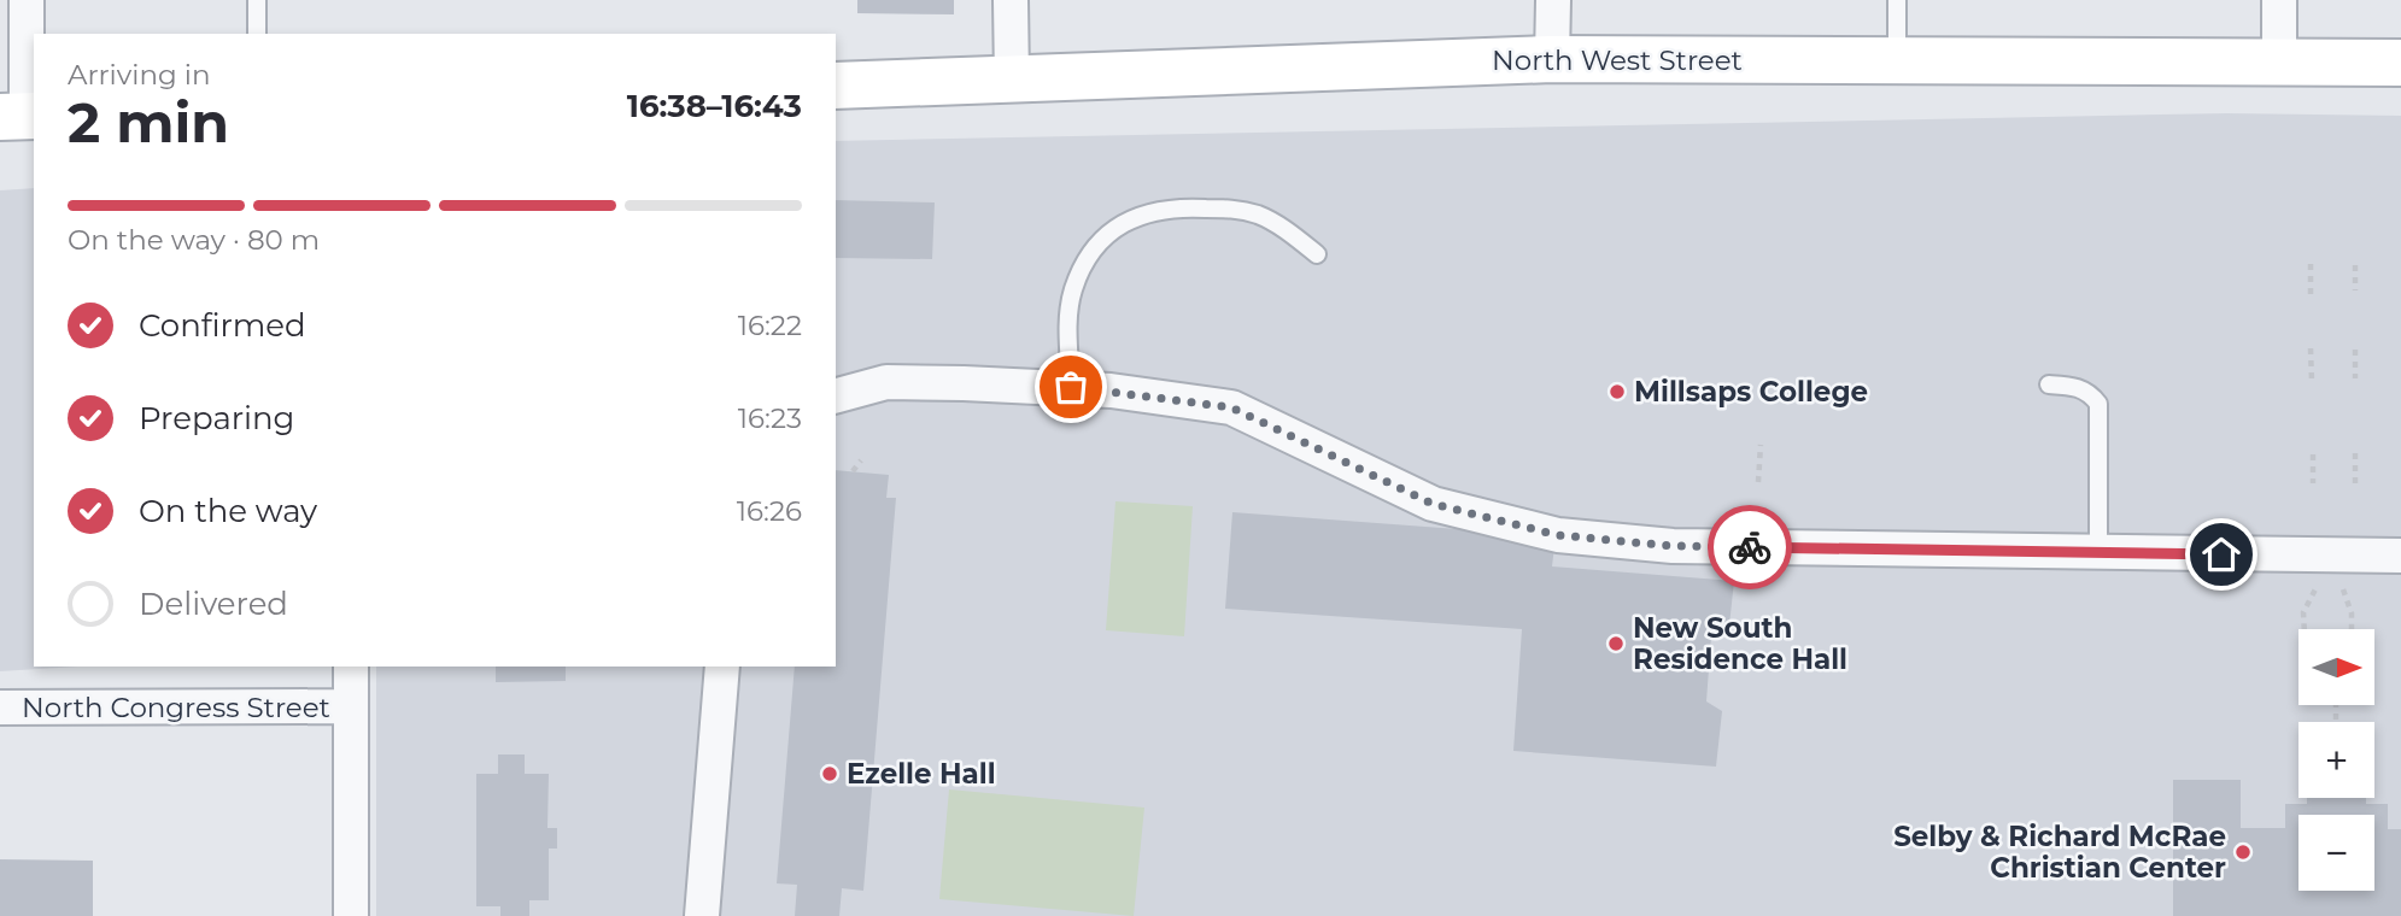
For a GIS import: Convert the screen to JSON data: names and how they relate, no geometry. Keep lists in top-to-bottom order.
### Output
{
  "streets": {
    "street": ["North West Street", "North Congress Street"]
  },
  "places": [
    "Millsaps College",
    "New South Residence Hall",
    "Ezelle Hall",
    "Selby & Richard McRae Christian Center"
  ],
  "north": "right",
  "page": {
    "heading": ["2 min", "Arriving in", "16:38–16:43"],
    "bar": "On the way · 80 m",
    "list": [
      ["Confirmed", "16:22"],
      ["Preparing", "16:23"],
      ["On the way", "16:26"],
      "Delivered"
    ],
    "map_buttons": ["+", "−"]
  }
}
